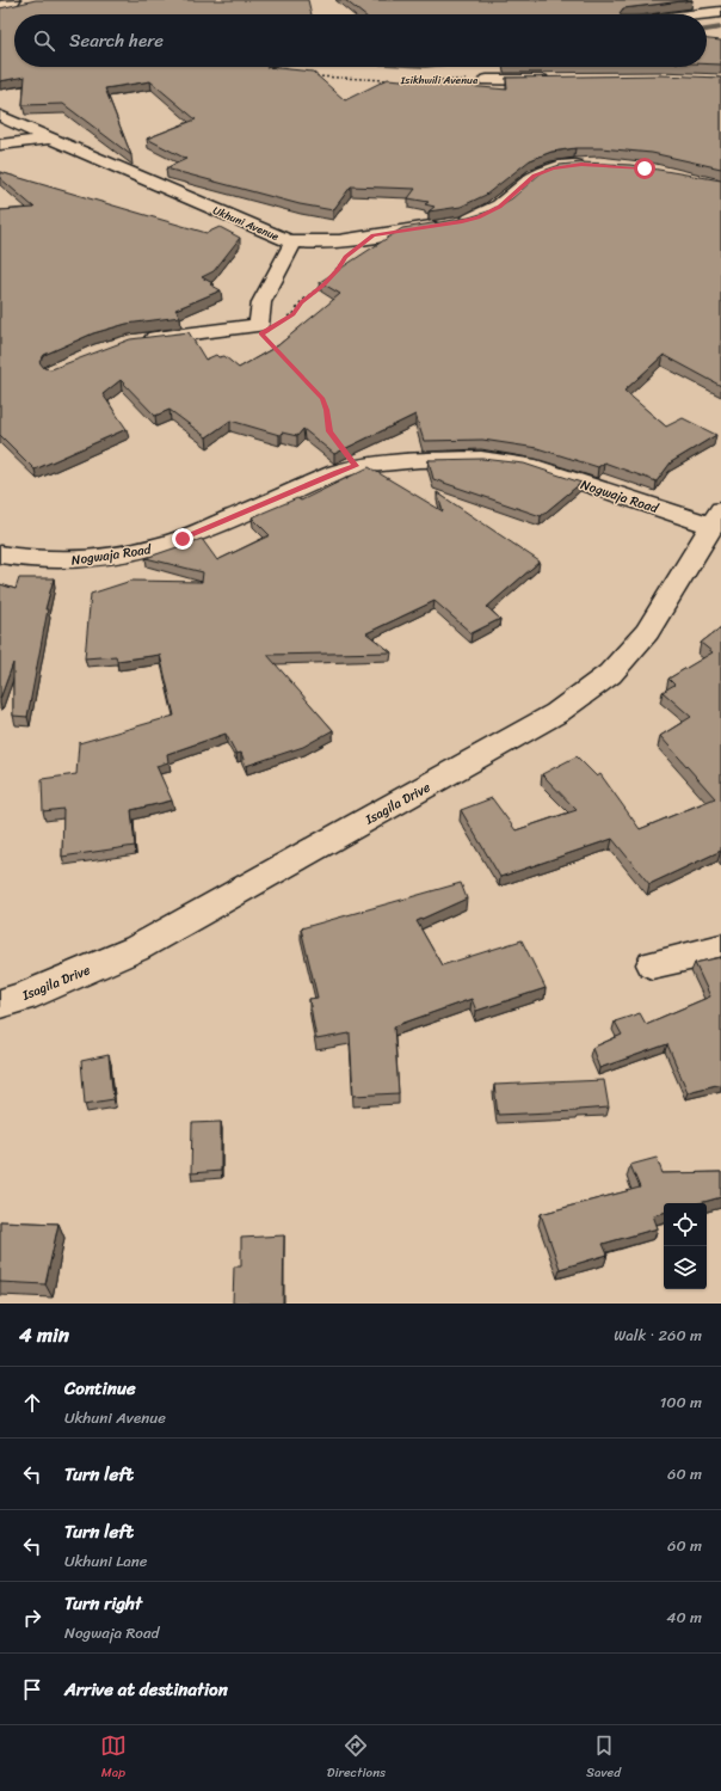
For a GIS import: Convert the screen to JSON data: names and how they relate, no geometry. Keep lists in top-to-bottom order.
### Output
{
  "streets": {
    "street": [
      "Isikhwili Avenue",
      "Ukhuni Avenue",
      "Nogwaja Road",
      "Isagila Drive"
    ]
  },
  "crossings": [
    ["Nogwaja Road", "Isagila Drive"]
  ],
  "page": {
    "search": "Search here",
    "heading": ["4 min", "Walk · 260 m"],
    "list": [
      ["Continue", "Ukhuni Avenue", "100 m"],
      ["Turn left", "60 m"],
      ["Turn left", "Ukhuni Lane", "60 m"],
      ["Turn right", "Nogwaja Road", "40 m"],
      "Arrive at destination"
    ],
    "nav": ["Map", "Directions", "Saved"]
  }
}
